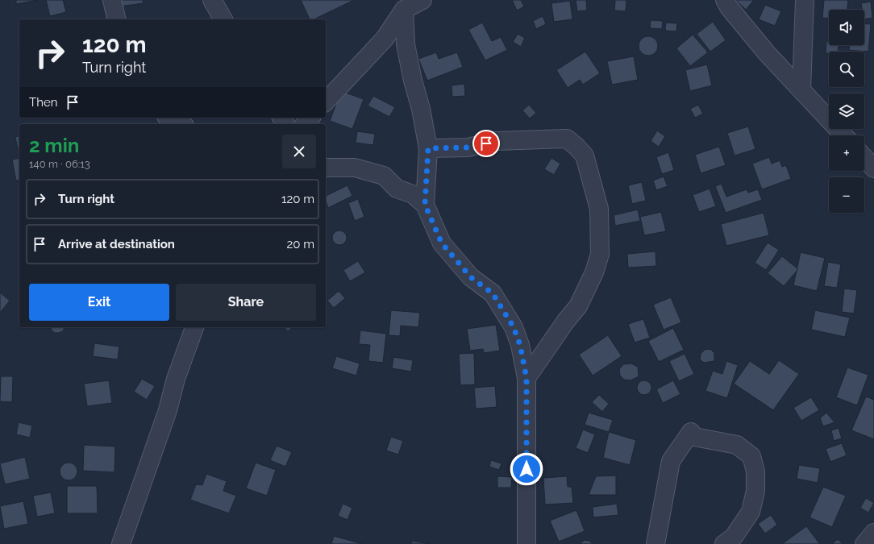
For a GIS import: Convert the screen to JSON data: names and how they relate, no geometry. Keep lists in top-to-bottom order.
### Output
{
  "page": {
    "map_buttons": ["+", "−"],
    "turn": ["120 m", "Turn right"],
    "then": "Then",
    "heading": ["2 min", "140 m · 06:13"],
    "list": [
      {
        "name": "Turn right",
        "value": "120 m"
      },
      {
        "name": "Arrive at destination",
        "value": "20 m"
      }
    ],
    "buttons": ["Exit", "Share"]
  }
}
